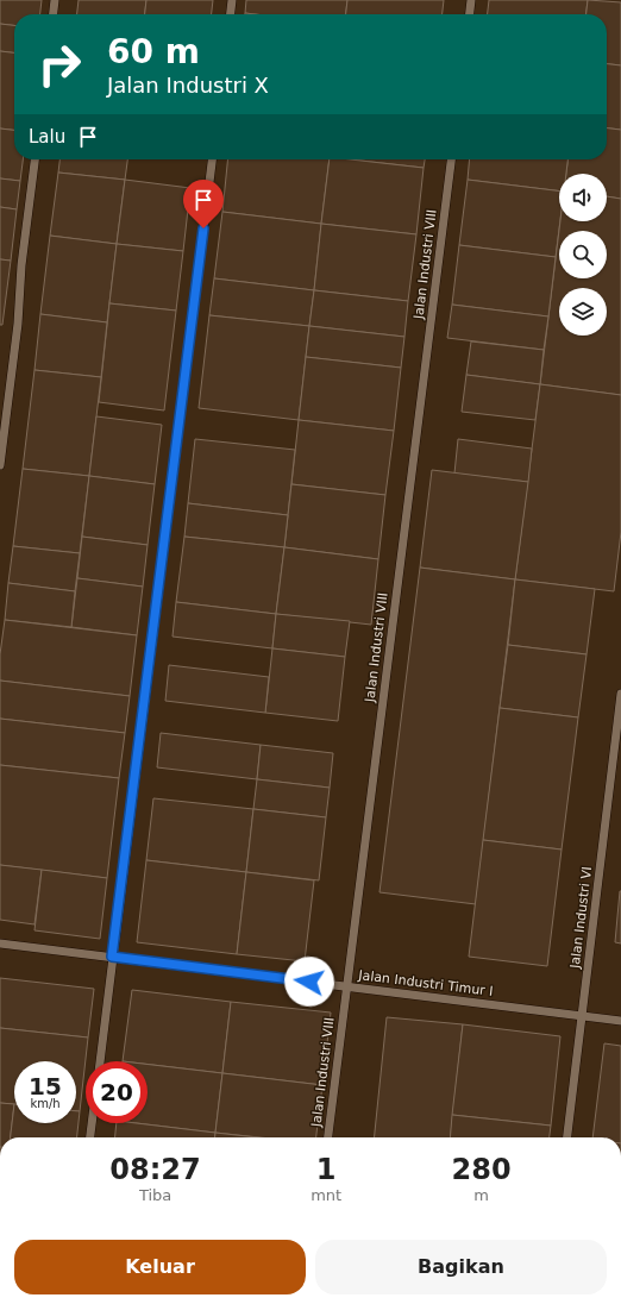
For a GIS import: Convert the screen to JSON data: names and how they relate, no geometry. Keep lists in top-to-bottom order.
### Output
{
  "streets": {
    "lane": ["Jalan Industri VIII", "Jalan Industri VI", "Jalan Industri Timur I"]
  },
  "crossings": [
    ["Jalan Industri VIII", "Jalan Industri Timur I"],
    ["Jalan Industri VI", "Jalan Industri Timur I"]
  ],
  "page": {
    "turn": ["60 m", "Jalan Industri X"],
    "then": "Lalu",
    "speed": "15 km/h",
    "limit": "20",
    "eta": [
      "08:27",
      "Tiba",
      "1",
      "mnt",
      "280",
      "m"
    ],
    "buttons": ["Keluar", "Bagikan"]
  }
}
